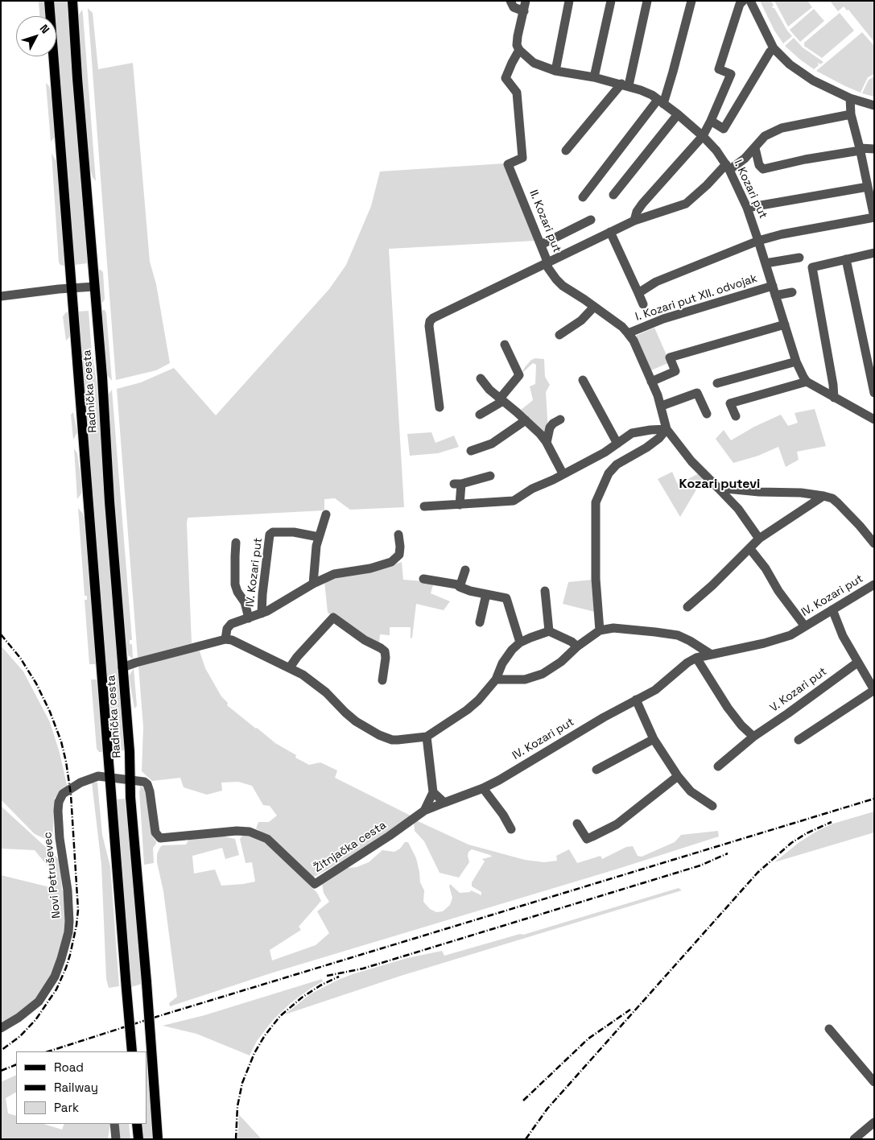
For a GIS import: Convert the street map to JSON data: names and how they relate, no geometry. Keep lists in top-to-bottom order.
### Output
{
  "streets": {
    "main road": ["Radnička cesta"],
    "street": [
      "I. Kozari put",
      "II. Kozari put",
      "I. Kozari put XII. odvojak",
      "IV. Kozari put",
      "V. Kozari put",
      "Žitnjačka cesta",
      "Novi Petruševec"
    ]
  },
  "crossings": [
    ["I. Kozari put", "II. Kozari put"],
    ["I. Kozari put", "I. Kozari put XII. odvojak"],
    ["Radnička cesta", "Žitnjačka cesta"],
    ["Radnička cesta", "Novi Petruševec"],
    ["IV. Kozari put", "Žitnjačka cesta"]
  ],
  "districts": ["Kozari putevi"],
  "legend": ["Road", "Railway", "Park"],
  "north": "top right"
}
